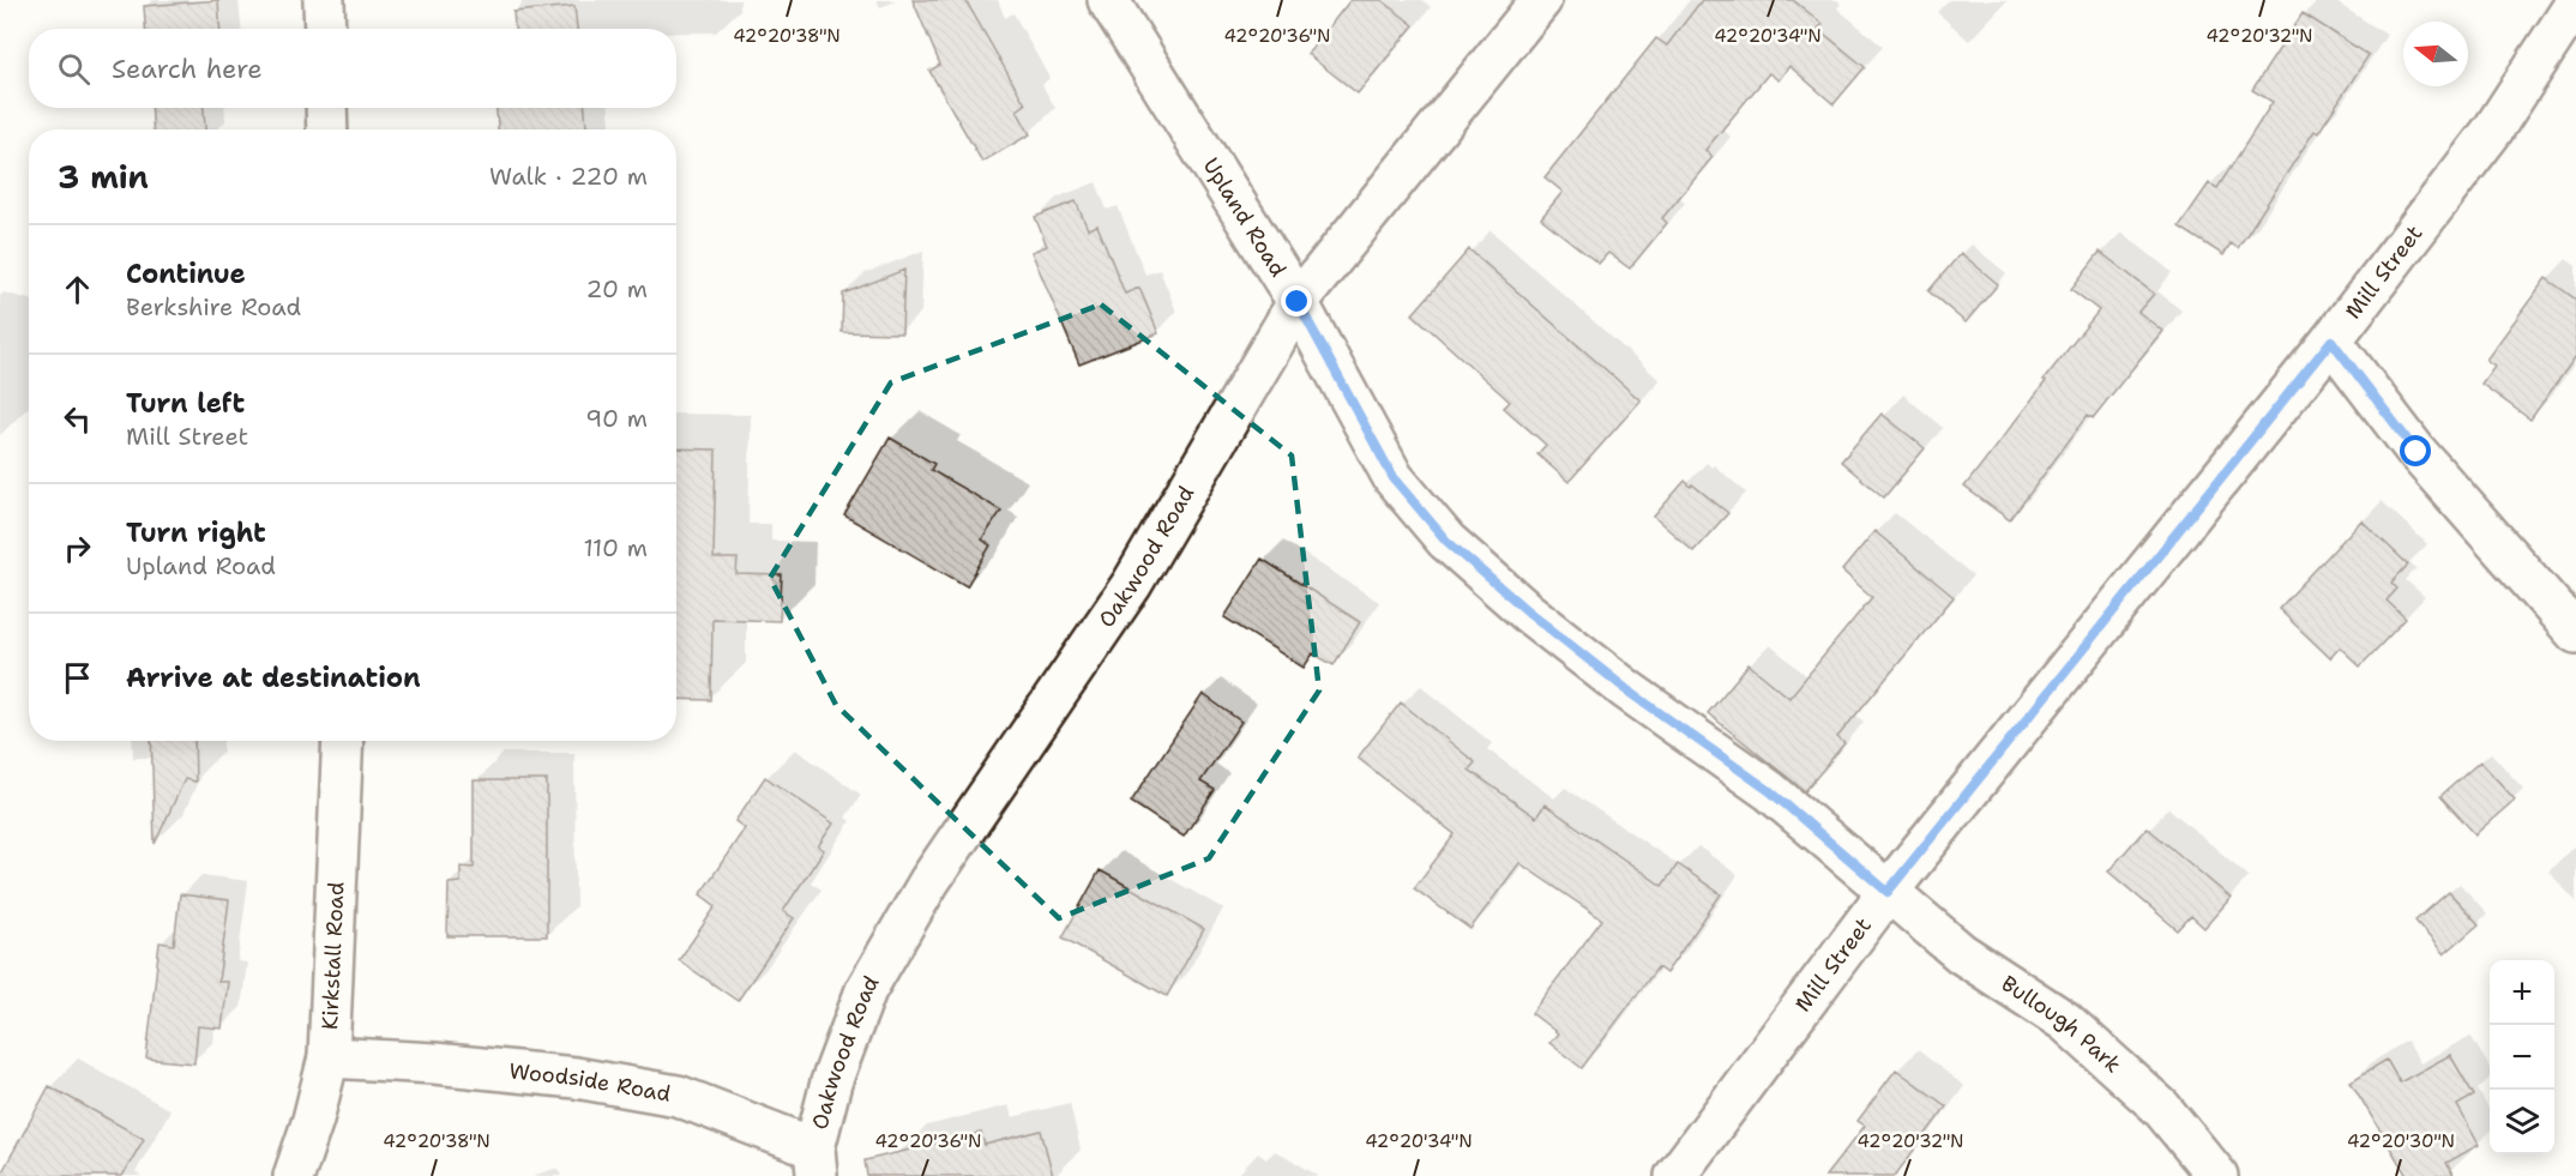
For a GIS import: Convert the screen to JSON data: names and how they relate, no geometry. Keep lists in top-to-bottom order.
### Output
{
  "streets": {
    "street": [
      "Upland Road",
      "Mill Street",
      "Oakwood Road",
      "Kirkstall Road",
      "Bullough Park",
      "Woodside Road"
    ]
  },
  "crossings": [
    ["Upland Road", "Mill Street"],
    ["Upland Road", "Oakwood Road"],
    ["Upland Road", "Bullough Park"],
    ["Mill Street", "Bullough Park"],
    ["Oakwood Road", "Woodside Road"],
    ["Kirkstall Road", "Woodside Road"]
  ],
  "north": "left",
  "page": {
    "search": "Search here",
    "heading": ["3 min", "Walk · 220 m"],
    "list": [
      ["Continue", "Berkshire Road", "20 m"],
      ["Turn left", "Mill Street", "90 m"],
      ["Turn right", "Upland Road", "110 m"],
      "Arrive at destination"
    ],
    "map_buttons": ["+", "−"]
  },
  "coordinates": [
    "42°20'38\"N",
    "42°20'36\"N",
    "42°20'34\"N",
    "42°20'32\"N",
    "42°20'30\"N"
  ]
}
